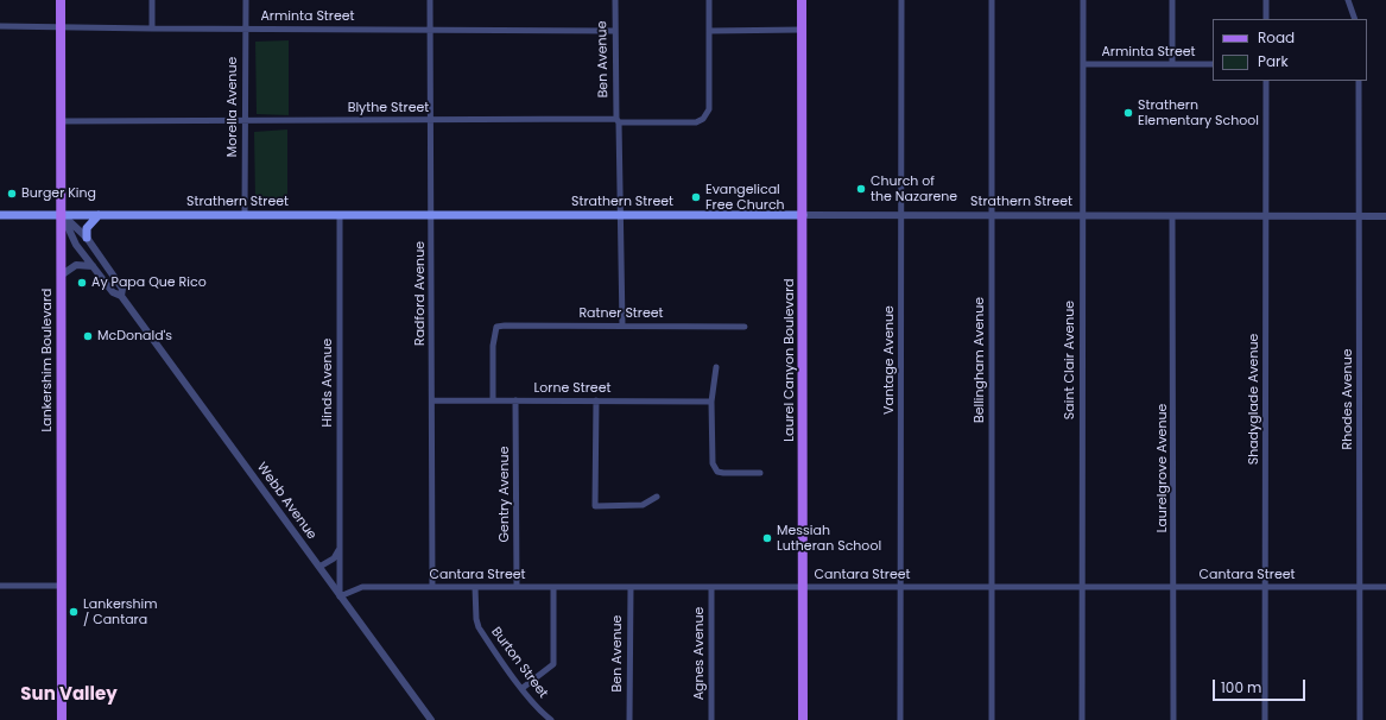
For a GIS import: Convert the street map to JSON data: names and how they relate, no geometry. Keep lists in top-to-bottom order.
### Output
{
  "streets": {
    "main road": ["Strathern Street", "Lankershim Boulevard", "Laurel Canyon Boulevard"],
    "street": [
      "Arminta Street",
      "Ben Avenue",
      "Morella Avenue",
      "Blythe Street",
      "Radford Avenue",
      "Ratner Street",
      "Vantage Avenue",
      "Bellingham Avenue",
      "Saint Clair Avenue",
      "Hinds Avenue",
      "Lorne Street",
      "Shadyglade Avenue",
      "Rhodes Avenue",
      "Laurelgrove Avenue",
      "Gentry Avenue",
      "Webb Avenue",
      "Cantara Street",
      "Agnes Avenue",
      "Burton Street"
    ]
  },
  "crossings": [
    ["Arminta Street", "Ben Avenue"],
    ["Arminta Street", "Morella Avenue"],
    ["Arminta Street", "Radford Avenue"],
    ["Arminta Street", "Lankershim Boulevard"],
    ["Arminta Street", "Saint Clair Avenue"],
    ["Ben Avenue", "Blythe Street"],
    ["Ben Avenue", "Strathern Street"],
    ["Ben Avenue", "Ratner Street"],
    ["Ben Avenue", "Cantara Street"],
    ["Morella Avenue", "Blythe Street"],
    ["Morella Avenue", "Strathern Street"],
    ["Blythe Street", "Radford Avenue"],
    ["Blythe Street", "Lankershim Boulevard"],
    ["Strathern Street", "Radford Avenue"],
    ["Strathern Street", "Lankershim Boulevard"],
    ["Strathern Street", "Laurel Canyon Boulevard"],
    ["Strathern Street", "Vantage Avenue"],
    ["Strathern Street", "Bellingham Avenue"],
    ["Strathern Street", "Saint Clair Avenue"],
    ["Strathern Street", "Hinds Avenue"],
    ["Strathern Street", "Shadyglade Avenue"],
    ["Strathern Street", "Rhodes Avenue"],
    ["Strathern Street", "Laurelgrove Avenue"],
    ["Strathern Street", "Webb Avenue"],
    ["Radford Avenue", "Lorne Street"],
    ["Radford Avenue", "Cantara Street"],
    ["Ratner Street", "Lorne Street"],
    ["Lankershim Boulevard", "Webb Avenue"],
    ["Laurel Canyon Boulevard", "Cantara Street"],
    ["Vantage Avenue", "Cantara Street"],
    ["Bellingham Avenue", "Cantara Street"],
    ["Saint Clair Avenue", "Cantara Street"],
    ["Hinds Avenue", "Webb Avenue"],
    ["Hinds Avenue", "Cantara Street"],
    ["Lorne Street", "Gentry Avenue"],
    ["Shadyglade Avenue", "Cantara Street"],
    ["Rhodes Avenue", "Cantara Street"],
    ["Laurelgrove Avenue", "Cantara Street"],
    ["Gentry Avenue", "Cantara Street"],
    ["Webb Avenue", "Cantara Street"],
    ["Cantara Street", "Agnes Avenue"],
    ["Cantara Street", "Burton Street"]
  ],
  "districts": ["Sun Valley"],
  "places": [
    "Strathern Elementary School",
    "Church of the Nazarene",
    "Burger King",
    "Evangelical Free Church",
    "Ay Papa Que Rico",
    "McDonald's",
    "Messiah Lutheran School",
    "Lankershim / Cantara"
  ],
  "legend": ["Road", "Park"],
  "scale_bar": "100 m"
}
